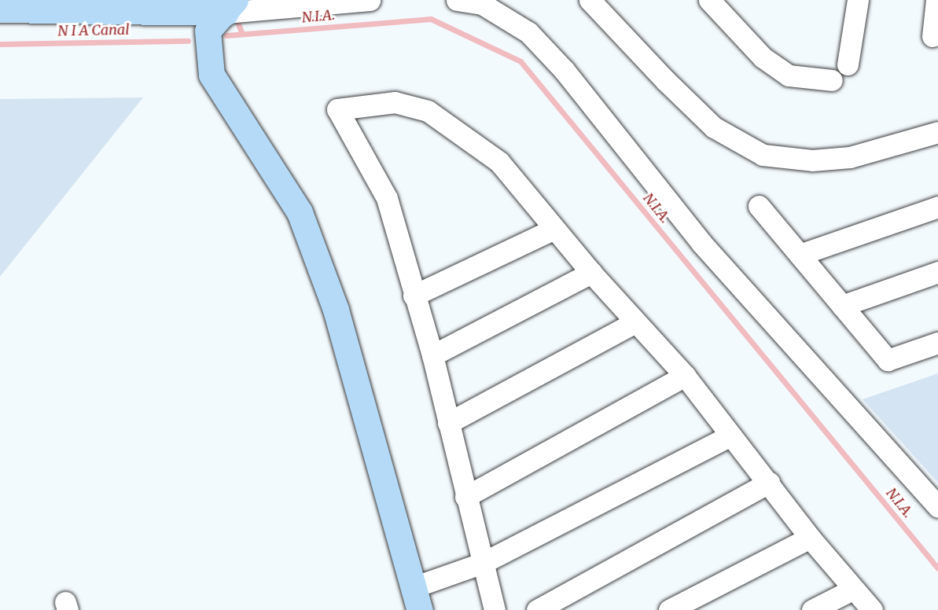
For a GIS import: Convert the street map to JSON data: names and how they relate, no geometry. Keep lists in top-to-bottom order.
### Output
{
  "water": ["N.I.A.", "N I A Canal"]
}
